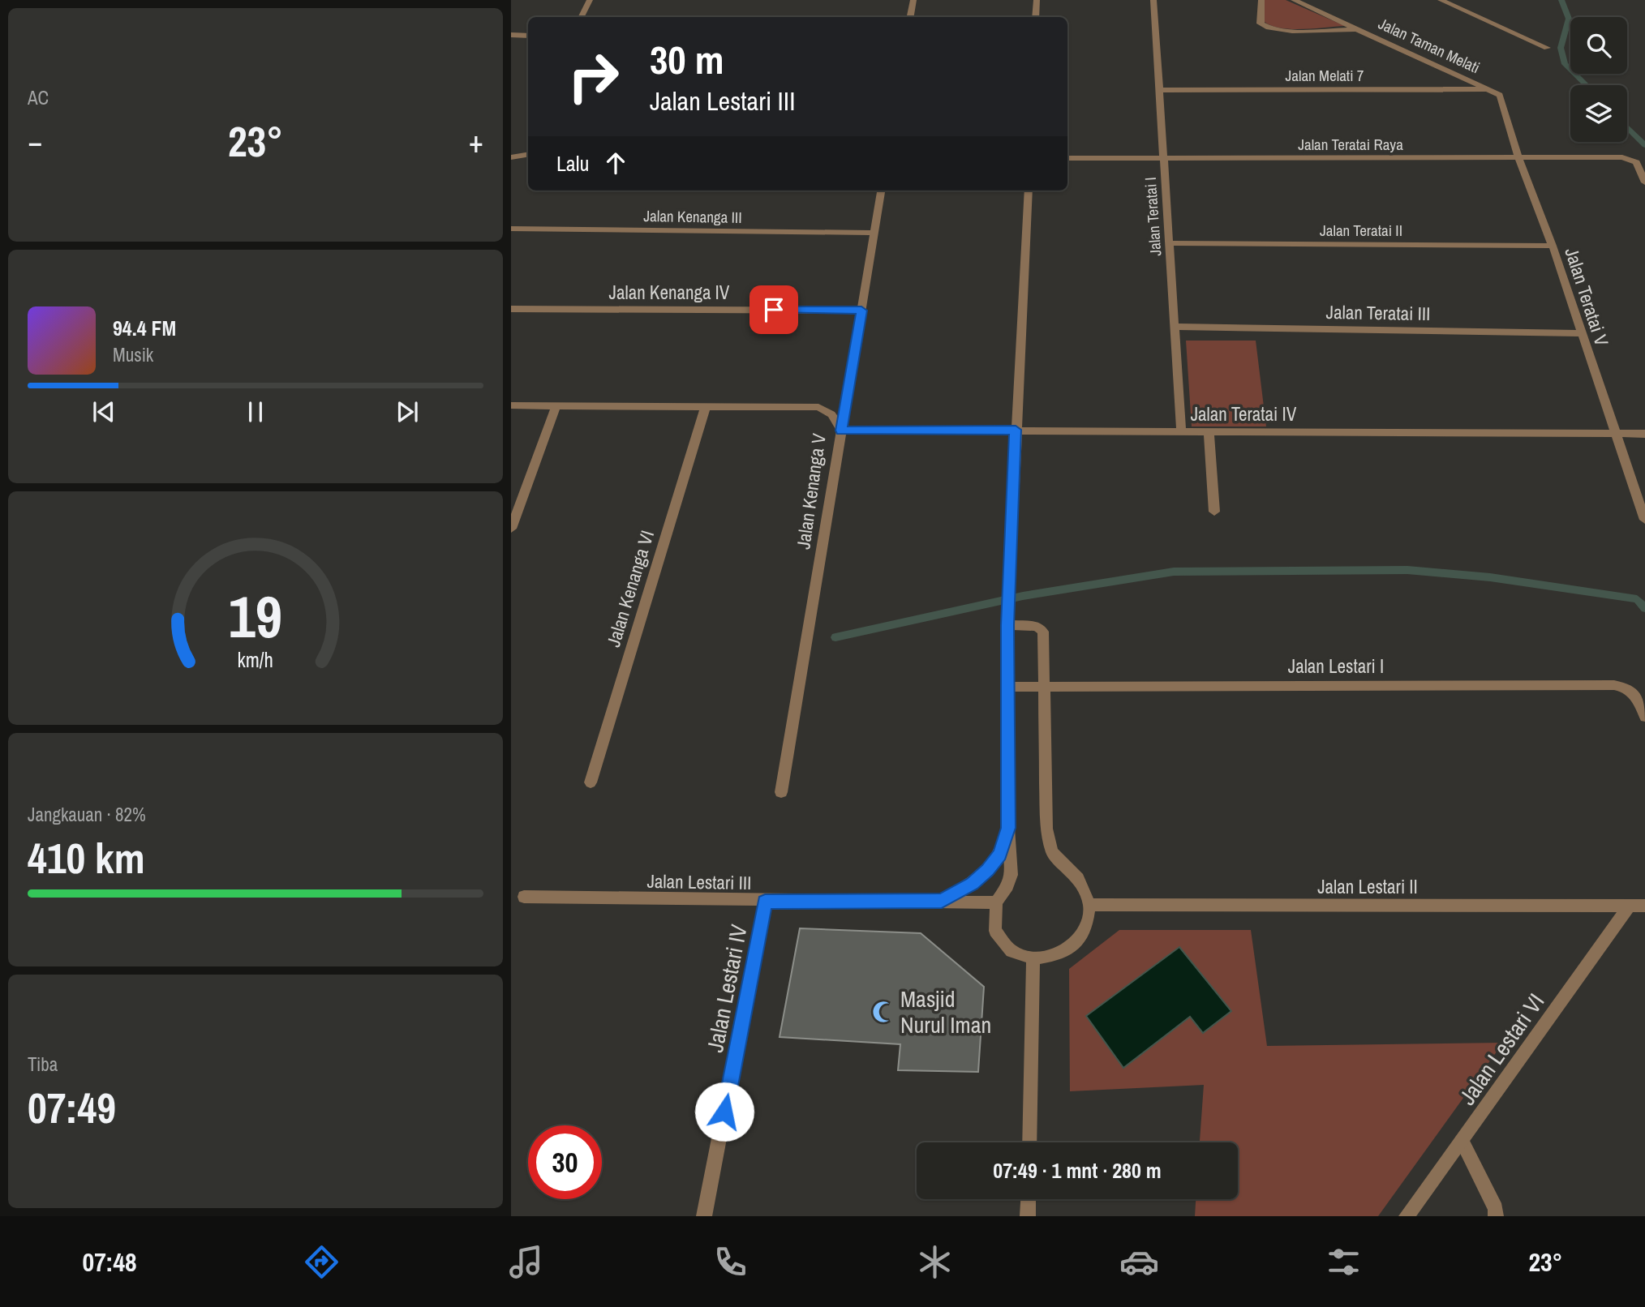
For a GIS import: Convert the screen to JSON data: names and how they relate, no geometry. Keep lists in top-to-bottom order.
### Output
{
  "streets": {
    "street": [
      "Jalan Taman Melati",
      "Jalan Melati 7",
      "Jalan Teratai Raya",
      "Jalan Kenanga III",
      "Jalan Teratai I",
      "Jalan Teratai II",
      "Jalan Kenanga IV",
      "Jalan Teratai V",
      "Jalan Teratai III",
      "Jalan Teratai IV",
      "Jalan Kenanga V",
      "Jalan Kenanga VI",
      "Jalan Lestari I",
      "Jalan Lestari III",
      "Jalan Lestari II",
      "Jalan Lestari IV",
      "Jalan Lestari VI"
    ]
  },
  "crossings": [
    ["Jalan Taman Melati", "Jalan Melati 7"],
    ["Jalan Taman Melati", "Jalan Teratai V"],
    ["Jalan Melati 7", "Jalan Teratai I"],
    ["Jalan Melati 7", "Jalan Teratai V"],
    ["Jalan Teratai Raya", "Jalan Teratai I"],
    ["Jalan Teratai Raya", "Jalan Teratai V"],
    ["Jalan Teratai I", "Jalan Teratai II"],
    ["Jalan Teratai I", "Jalan Teratai III"],
    ["Jalan Teratai I", "Jalan Teratai IV"],
    ["Jalan Teratai II", "Jalan Teratai V"],
    ["Jalan Teratai V", "Jalan Teratai III"],
    ["Jalan Teratai V", "Jalan Teratai IV"],
    ["Jalan Teratai IV", "Jalan Kenanga V"],
    ["Jalan Kenanga V", "Jalan Kenanga VI"],
    ["Jalan Lestari III", "Jalan Lestari IV"],
    ["Jalan Lestari II", "Jalan Lestari VI"]
  ],
  "places": {
    "mosque": ["Masjid Nurul Iman"]
  },
  "page": {
    "tile": [
      "AC",
      ["Jangkauan · 82%", "410 km"],
      ["Tiba", "07:49"]
    ],
    "turn": ["30 m", "Jalan Lestari III"],
    "heat": ["−", "23°", "+"],
    "then": "Lalu",
    "song": ["94.4 FM", "Musik"],
    "limit": "30",
    "trip": "07:49 · 1 mnt · 280 m",
    "tabs": ["07:48", "23°"],
    "gauge": ["19", "km/h"]
  }
}
